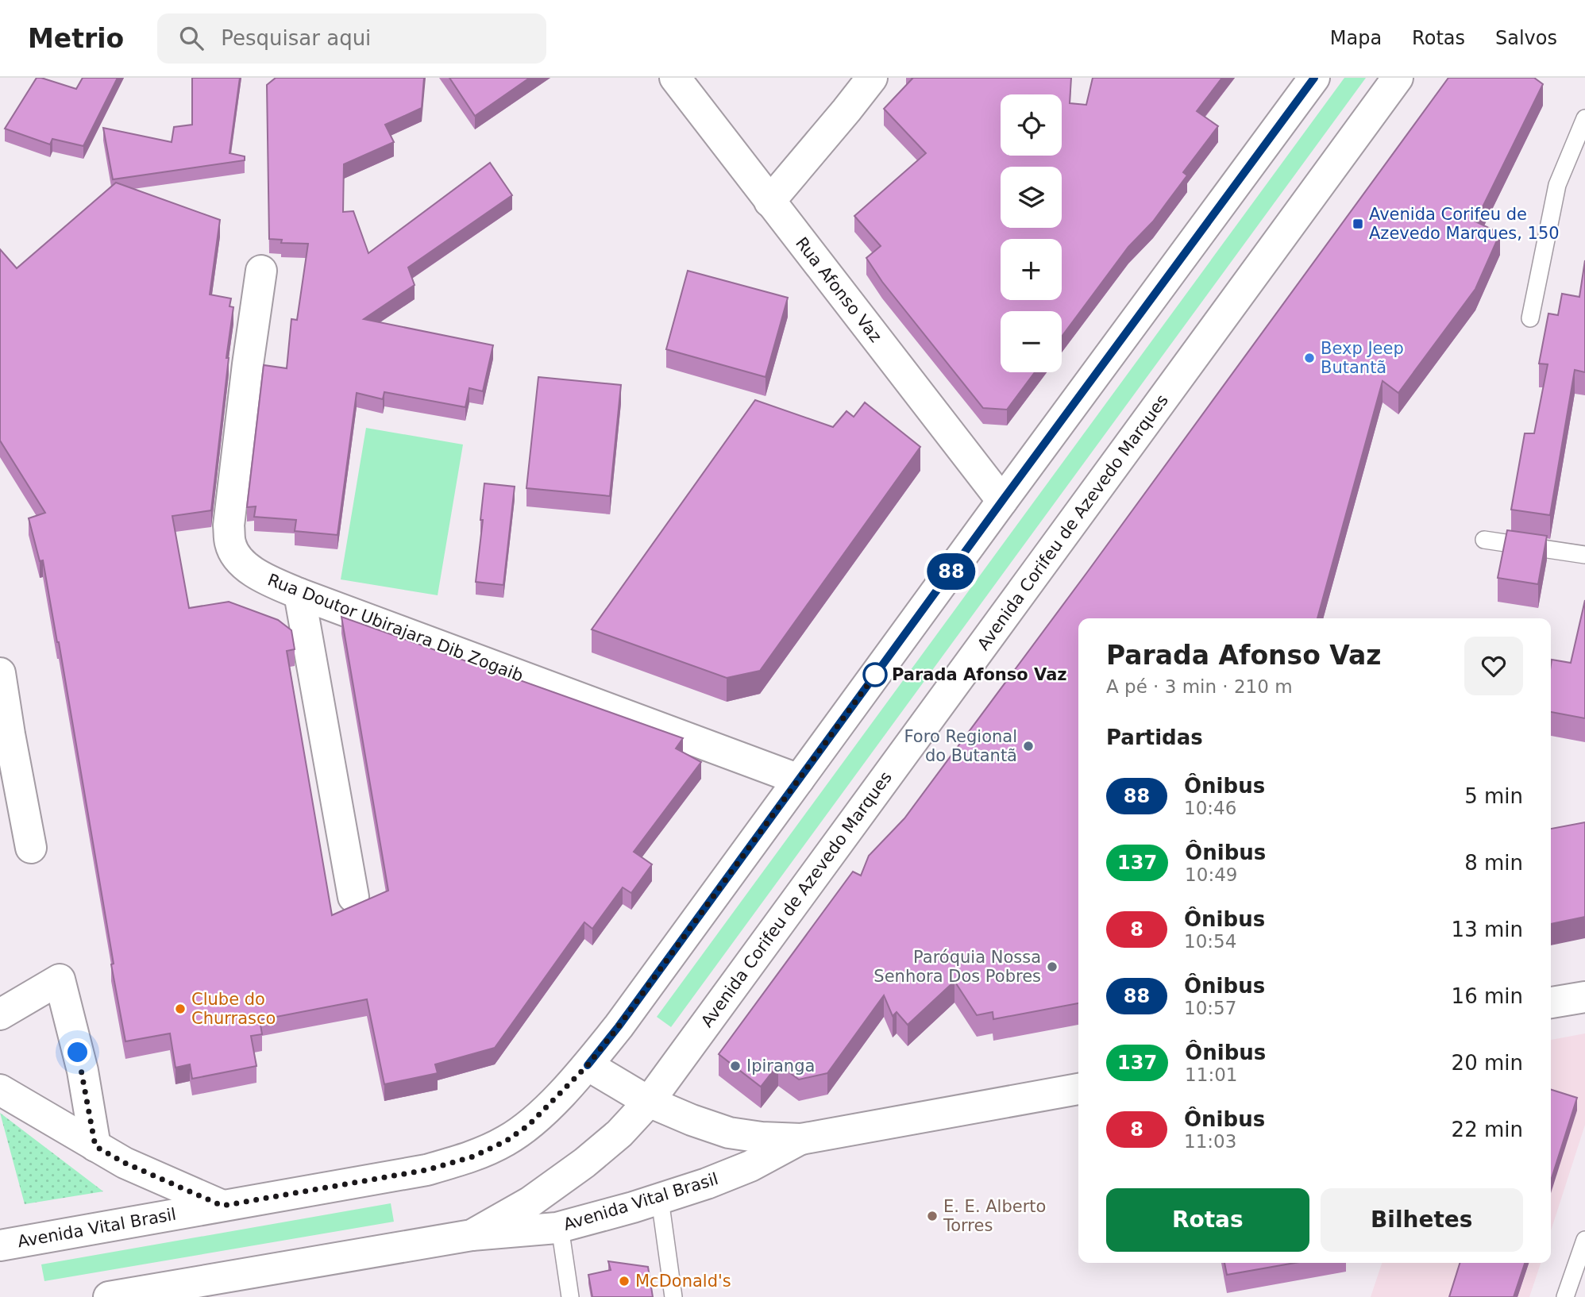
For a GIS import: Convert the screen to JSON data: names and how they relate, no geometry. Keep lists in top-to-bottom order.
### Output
{
  "streets": {
    "main road": [
      "Rua Afonso Vaz",
      "Avenida Corifeu de Azevedo Marques",
      "Rua Doutor Ubirajara Dib Zogaib",
      "Avenida Vital Brasil"
    ]
  },
  "crossings": [
    ["Avenida Corifeu de Azevedo Marques", "Avenida Vital Brasil"]
  ],
  "places": {
    "transit": ["Avenida Corifeu de Azevedo Marques, 150"],
    "other": [
      "Bexp Jeep Butantã",
      "Parada Afonso Vaz",
      "Foro Regional do Butantã",
      "Paróquia Nossa Senhora Dos Pobres",
      "Clube do Churrasco",
      "Ipiranga",
      "E. E. Alberto Torres",
      "McDonald's"
    ]
  },
  "lines": ["bus line 88"],
  "page": {
    "header": "Metrio",
    "search": "Pesquisar aqui",
    "nav": ["Mapa", "Rotas", "Salvos"],
    "on_map": "88",
    "map_buttons": ["+", "−"],
    "heading": [
      ["Parada Afonso Vaz", "A pé · 3 min · 210 m"],
      "Partidas"
    ],
    "list": [
      {
        "mark": "88",
        "name": "Ônibus",
        "note": "10:46",
        "value": "5 min"
      },
      {
        "mark": "137",
        "name": "Ônibus",
        "note": "10:49",
        "value": "8 min"
      },
      {
        "mark": "8",
        "name": "Ônibus",
        "note": "10:54",
        "value": "13 min"
      },
      {
        "mark": "88",
        "name": "Ônibus",
        "note": "10:57",
        "value": "16 min"
      },
      {
        "mark": "137",
        "name": "Ônibus",
        "note": "11:01",
        "value": "20 min"
      },
      {
        "mark": "8",
        "name": "Ônibus",
        "note": "11:03",
        "value": "22 min"
      }
    ],
    "buttons": ["Rotas", "Bilhetes"]
  }
}
